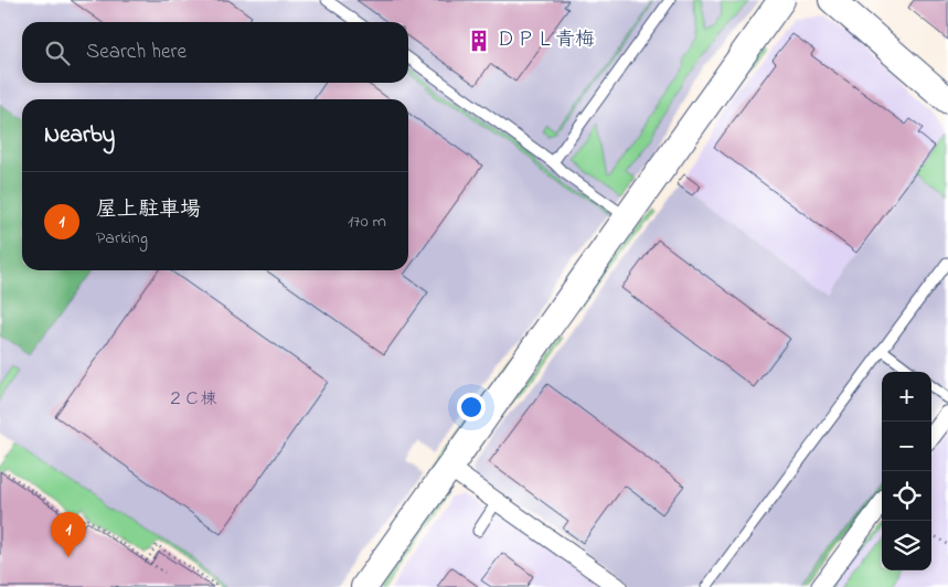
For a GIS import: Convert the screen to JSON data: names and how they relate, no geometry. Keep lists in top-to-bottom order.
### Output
{
  "places": {
    "building": ["ＤＰＬ青梅"]
  },
  "house_numbers": ["２Ｃ棟"],
  "page": {
    "search": "Search here",
    "heading": "Nearby",
    "list": [
      {
        "mark": "1",
        "name": "屋上駐車場",
        "note": "Parking",
        "value": "170 m"
      }
    ],
    "map_buttons": ["+", "−"],
    "pins": "1"
  }
}
